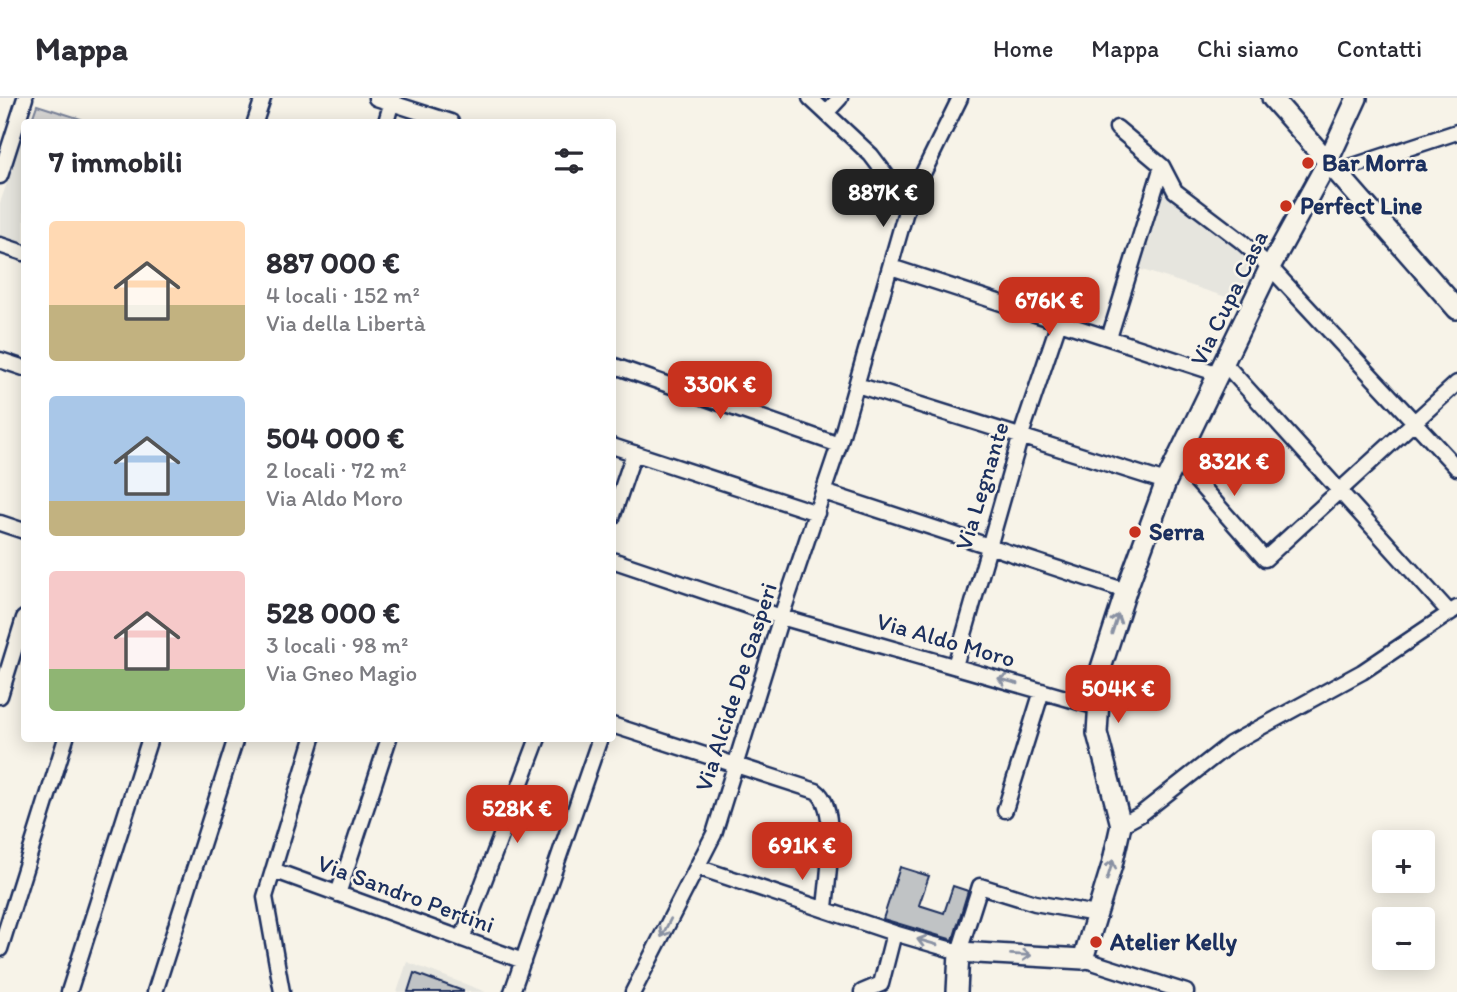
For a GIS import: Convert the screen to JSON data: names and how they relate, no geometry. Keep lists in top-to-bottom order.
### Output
{
  "streets": {
    "street": [
      "Via Cupa Casa",
      "Via Legnante",
      "Via Aldo Moro",
      "Via Alcide De Gasperi",
      "Via Sandro Pertini"
    ]
  },
  "crossings": [
    ["Via Cupa Casa", "Via Aldo Moro"],
    ["Via Legnante", "Via Aldo Moro"],
    ["Via Aldo Moro", "Via Alcide De Gasperi"]
  ],
  "places": [
    "Bar Morra",
    "Perfect Line",
    "Serra",
    "Atelier Kelly"
  ],
  "page": {
    "header": "Mappa",
    "nav": [
      "Home",
      "Mappa",
      "Chi siamo",
      "Contatti"
    ],
    "heading": "7 immobili",
    "price": [
      "887K €",
      "676K €",
      "330K €",
      "832K €",
      "504K €",
      "528K €",
      "691K €"
    ],
    "list": [
      {
        "name": "887 000 €",
        "note": "4 locali · 152 m² · Via della Libertà"
      },
      {
        "name": "504 000 €",
        "note": "2 locali · 72 m² · Via Aldo Moro"
      },
      {
        "name": "528 000 €",
        "note": "3 locali · 98 m² · Via Gneo Magio"
      }
    ],
    "map_buttons": ["+", "−"]
  }
}
